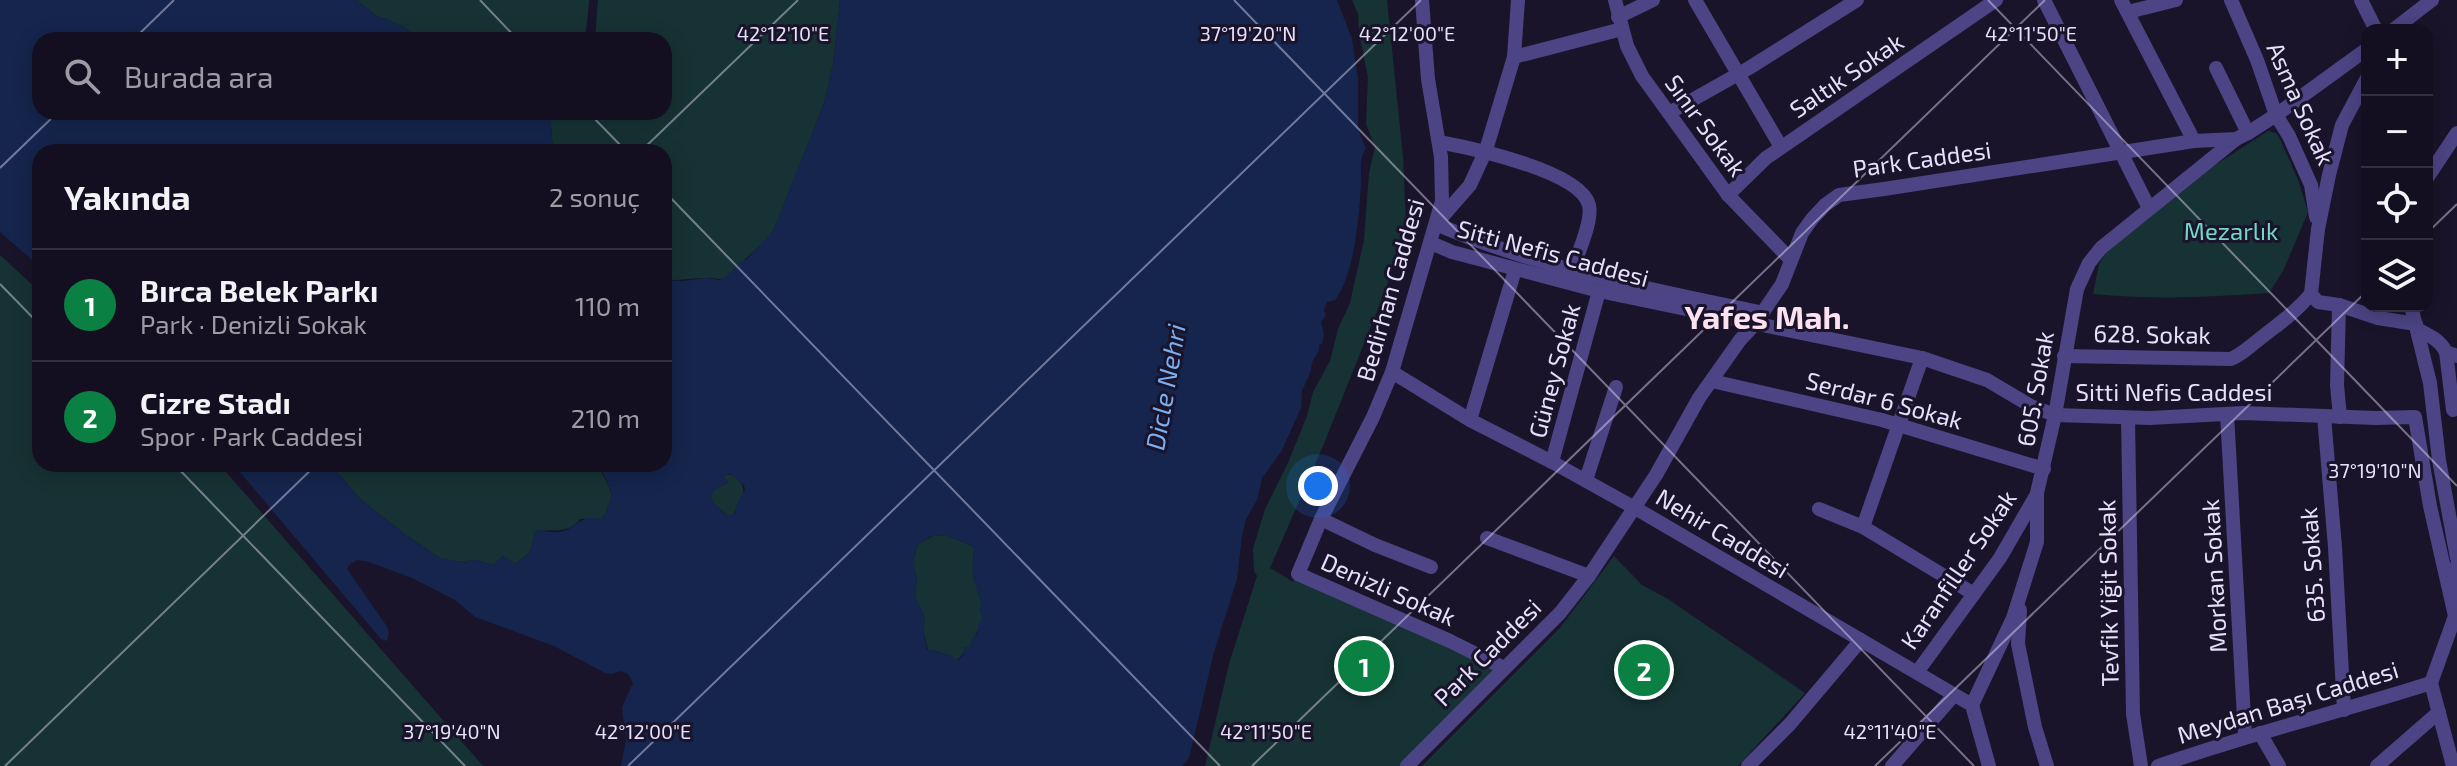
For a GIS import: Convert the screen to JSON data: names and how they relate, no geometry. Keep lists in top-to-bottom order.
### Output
{
  "streets": {
    "street": [
      "Saltık Sokak",
      "Asma Sokak",
      "Sınır Sokak",
      "Park Caddesi",
      "Sitti Nefis Caddesi",
      "Bedirhan Caddesi",
      "628. Sokak",
      "Güney Sokak",
      "605. Sokak",
      "Serdar 6 Sokak",
      "Nehir Caddesi",
      "635. Sokak",
      "Karanfiller Sokak",
      "Morkan Sokak",
      "Denizli Sokak",
      "Tevfik Yiğit Sokak",
      "Meydan Başı Caddesi"
    ]
  },
  "crossings": [
    ["Saltık Sokak", "Sınır Sokak"],
    ["Sınır Sokak", "Park Caddesi"],
    ["Park Caddesi", "Sitti Nefis Caddesi"],
    ["Park Caddesi", "605. Sokak"],
    ["Park Caddesi", "Serdar 6 Sokak"],
    ["Park Caddesi", "Nehir Caddesi"],
    ["Park Caddesi", "Denizli Sokak"],
    ["Sitti Nefis Caddesi", "Bedirhan Caddesi"],
    ["Sitti Nefis Caddesi", "Güney Sokak"],
    ["Sitti Nefis Caddesi", "605. Sokak"],
    ["Sitti Nefis Caddesi", "635. Sokak"],
    ["Sitti Nefis Caddesi", "Morkan Sokak"],
    ["Sitti Nefis Caddesi", "Tevfik Yiğit Sokak"],
    ["Bedirhan Caddesi", "Nehir Caddesi"],
    ["Bedirhan Caddesi", "Denizli Sokak"],
    ["628. Sokak", "605. Sokak"],
    ["Güney Sokak", "Nehir Caddesi"],
    ["605. Sokak", "Serdar 6 Sokak"],
    ["605. Sokak", "Nehir Caddesi"],
    ["605. Sokak", "Karanfiller Sokak"],
    ["Nehir Caddesi", "Karanfiller Sokak"],
    ["635. Sokak", "Meydan Başı Caddesi"],
    ["Morkan Sokak", "Meydan Başı Caddesi"]
  ],
  "districts": ["Yafes Mah."],
  "water": ["Dicle Nehri"],
  "parks": ["Mezarlık"],
  "page": {
    "map_buttons": ["+", "−"],
    "search": "Burada ara",
    "heading": ["Yakında", "2 sonuç"],
    "list": [
      {
        "mark": "1",
        "name": "Bırca Belek Parkı",
        "note": "Park · Denizli Sokak",
        "value": "110 m"
      },
      {
        "mark": "2",
        "name": "Cizre Stadı",
        "note": "Spor · Park Caddesi",
        "value": "210 m"
      }
    ],
    "pins": ["1", "2"]
  },
  "coordinates": [
    "42°12'10\"E",
    "42°12'00\"E",
    "42°11'50\"E",
    "37°19'20\"N",
    "37°19'10\"N",
    "37°19'40\"N",
    "42°11'40\"E"
  ]
}
